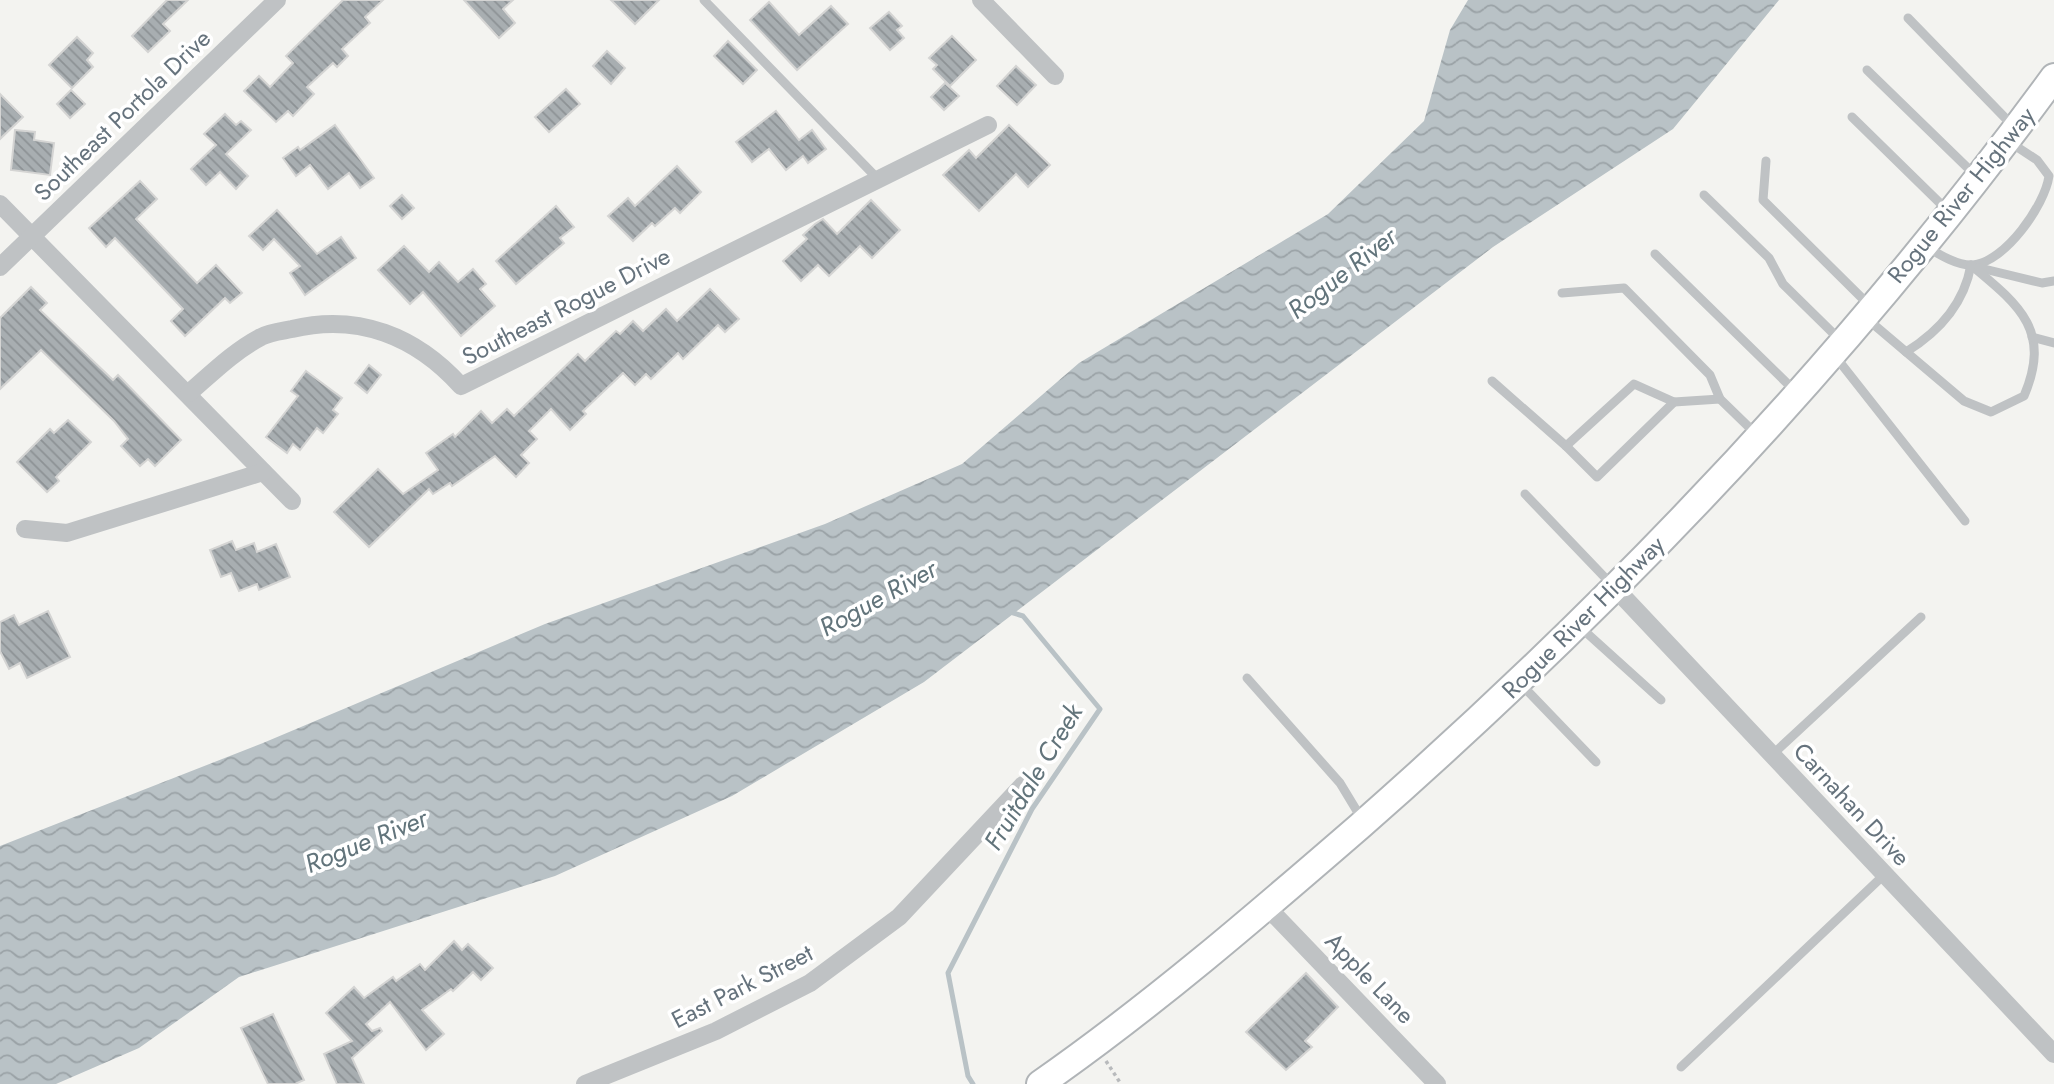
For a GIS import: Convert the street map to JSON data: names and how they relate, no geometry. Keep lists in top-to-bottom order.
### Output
{
  "streets": {
    "main road": ["Rogue River Highway"],
    "street": [
      "Southeast Portola Drive",
      "Southeast Rogue Drive",
      "Carnahan Drive",
      "Apple Lane",
      "East Park Street"
    ]
  },
  "crossings": [
    ["Rogue River Highway", "Carnahan Drive"],
    ["Rogue River Highway", "Apple Lane"]
  ],
  "water": ["Rogue River", "Fruitdale Creek"]
}
